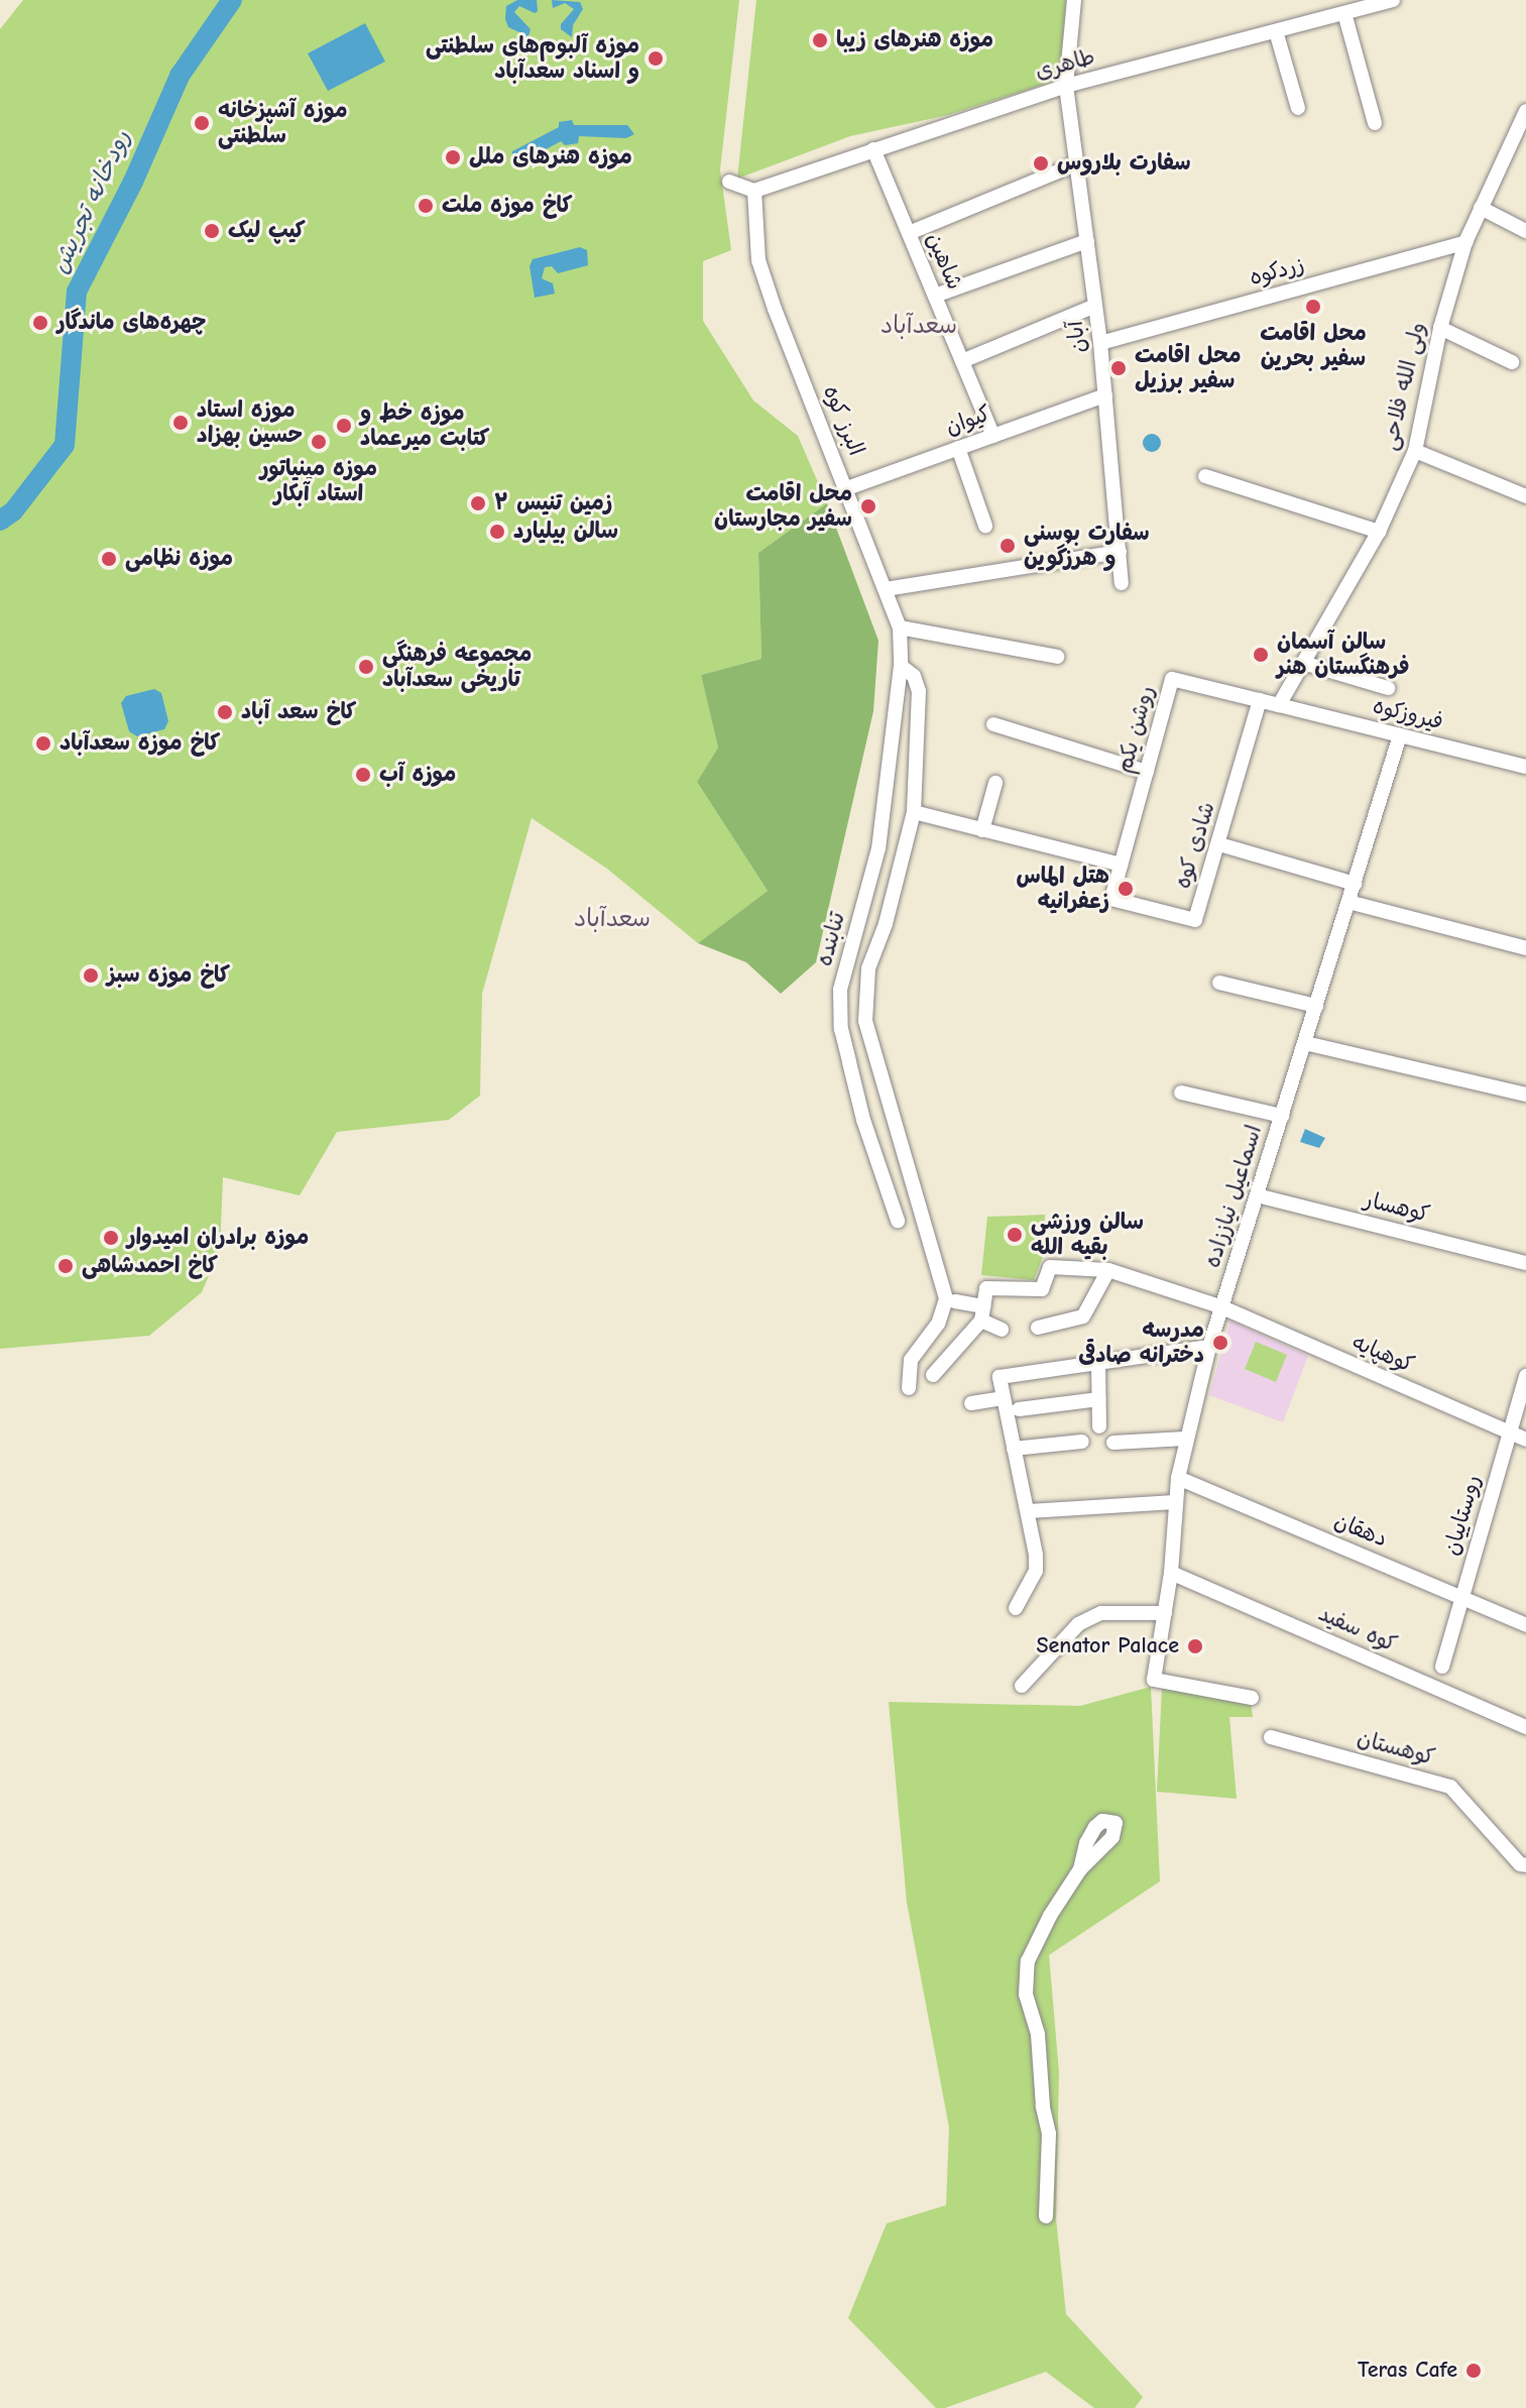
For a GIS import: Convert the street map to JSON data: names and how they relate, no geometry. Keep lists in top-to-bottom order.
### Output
{
  "streets": {
    "street": [
      "طاهری",
      "شاهین",
      "زردکوه",
      "آبان",
      "ولی‌ الله فلاحی",
      "البرز کوه",
      "کیوان",
      "فیروزکوه",
      "روشن یکم",
      "شادی کوه",
      "تنابنده",
      "اسماعیل نیاززاده",
      "کوهسار",
      "کوهپایه",
      "روستاییان",
      "دهقان",
      "کوه سفید",
      "کوهستان"
    ]
  },
  "crossings": [
    ["طاهری", "شاهین"],
    ["طاهری", "آبان"],
    ["طاهری", "البرز کوه"],
    ["شاهین", "کیوان"],
    ["زردکوه", "آبان"],
    ["زردکوه", "ولی‌ الله فلاحی"],
    ["آبان", "کیوان"],
    ["ولی‌ الله فلاحی", "فیروزکوه"],
    ["ولی‌ الله فلاحی", "روشن یکم"],
    ["البرز کوه", "کیوان"],
    ["البرز کوه", "تنابنده"],
    ["فیروزکوه", "روشن یکم"],
    ["فیروزکوه", "اسماعیل نیاززاده"],
    ["روشن یکم", "شادی کوه"],
    ["اسماعیل نیاززاده", "کوهسار"],
    ["اسماعیل نیاززاده", "کوهپایه"],
    ["اسماعیل نیاززاده", "دهقان"],
    ["اسماعیل نیاززاده", "کوه سفید"],
    ["کوهپایه", "روستاییان"],
    ["روستاییان", "دهقان"]
  ],
  "districts": ["سعدآباد", "سعدآباد"],
  "water": ["رودخانه تجریش"],
  "places": [
    "موزه هنرهای زیبا",
    "موزه آلبوم‌های سلطنتی و اسناد سعدآباد",
    "موزه آشپزخانه سلطنتی",
    "موزه هنرهای ملل",
    "سفارت بلاروس",
    "کاخ موزه ملت",
    "کیپ لیک",
    "محل اقامت سفیر بحرین",
    "چهره‌های ماندگار",
    "محل اقامت سفیر برزیل",
    "موزه استاد حسین بهزاد",
    "موزه خط و کتابت میرعماد",
    "موزه مینیاتور استاد آبکار",
    "زمین تنیس ۲",
    "محل اقامت سفیر مجارستان",
    "سالن بیلیارد",
    "سفارت بوسنی و هرزگوین",
    "موزه نظامی",
    "سالن آسمان فرهنگستان هنر",
    "مجموعه فرهنگی تاریخی سعدآباد",
    "کاخ سعد آباد",
    "کاخ موزه سعدآباد",
    "موزه آب",
    "هتل الماس زعفرانیه",
    "کاخ موزه سبز",
    "سالن ورزشی بقیه الله",
    "موزه برادران امیدوار",
    "کاخ احمدشاهی",
    "مدرسه دخترانه صادقی",
    "Senator Palace",
    "Teras Cafe"
  ]
}
